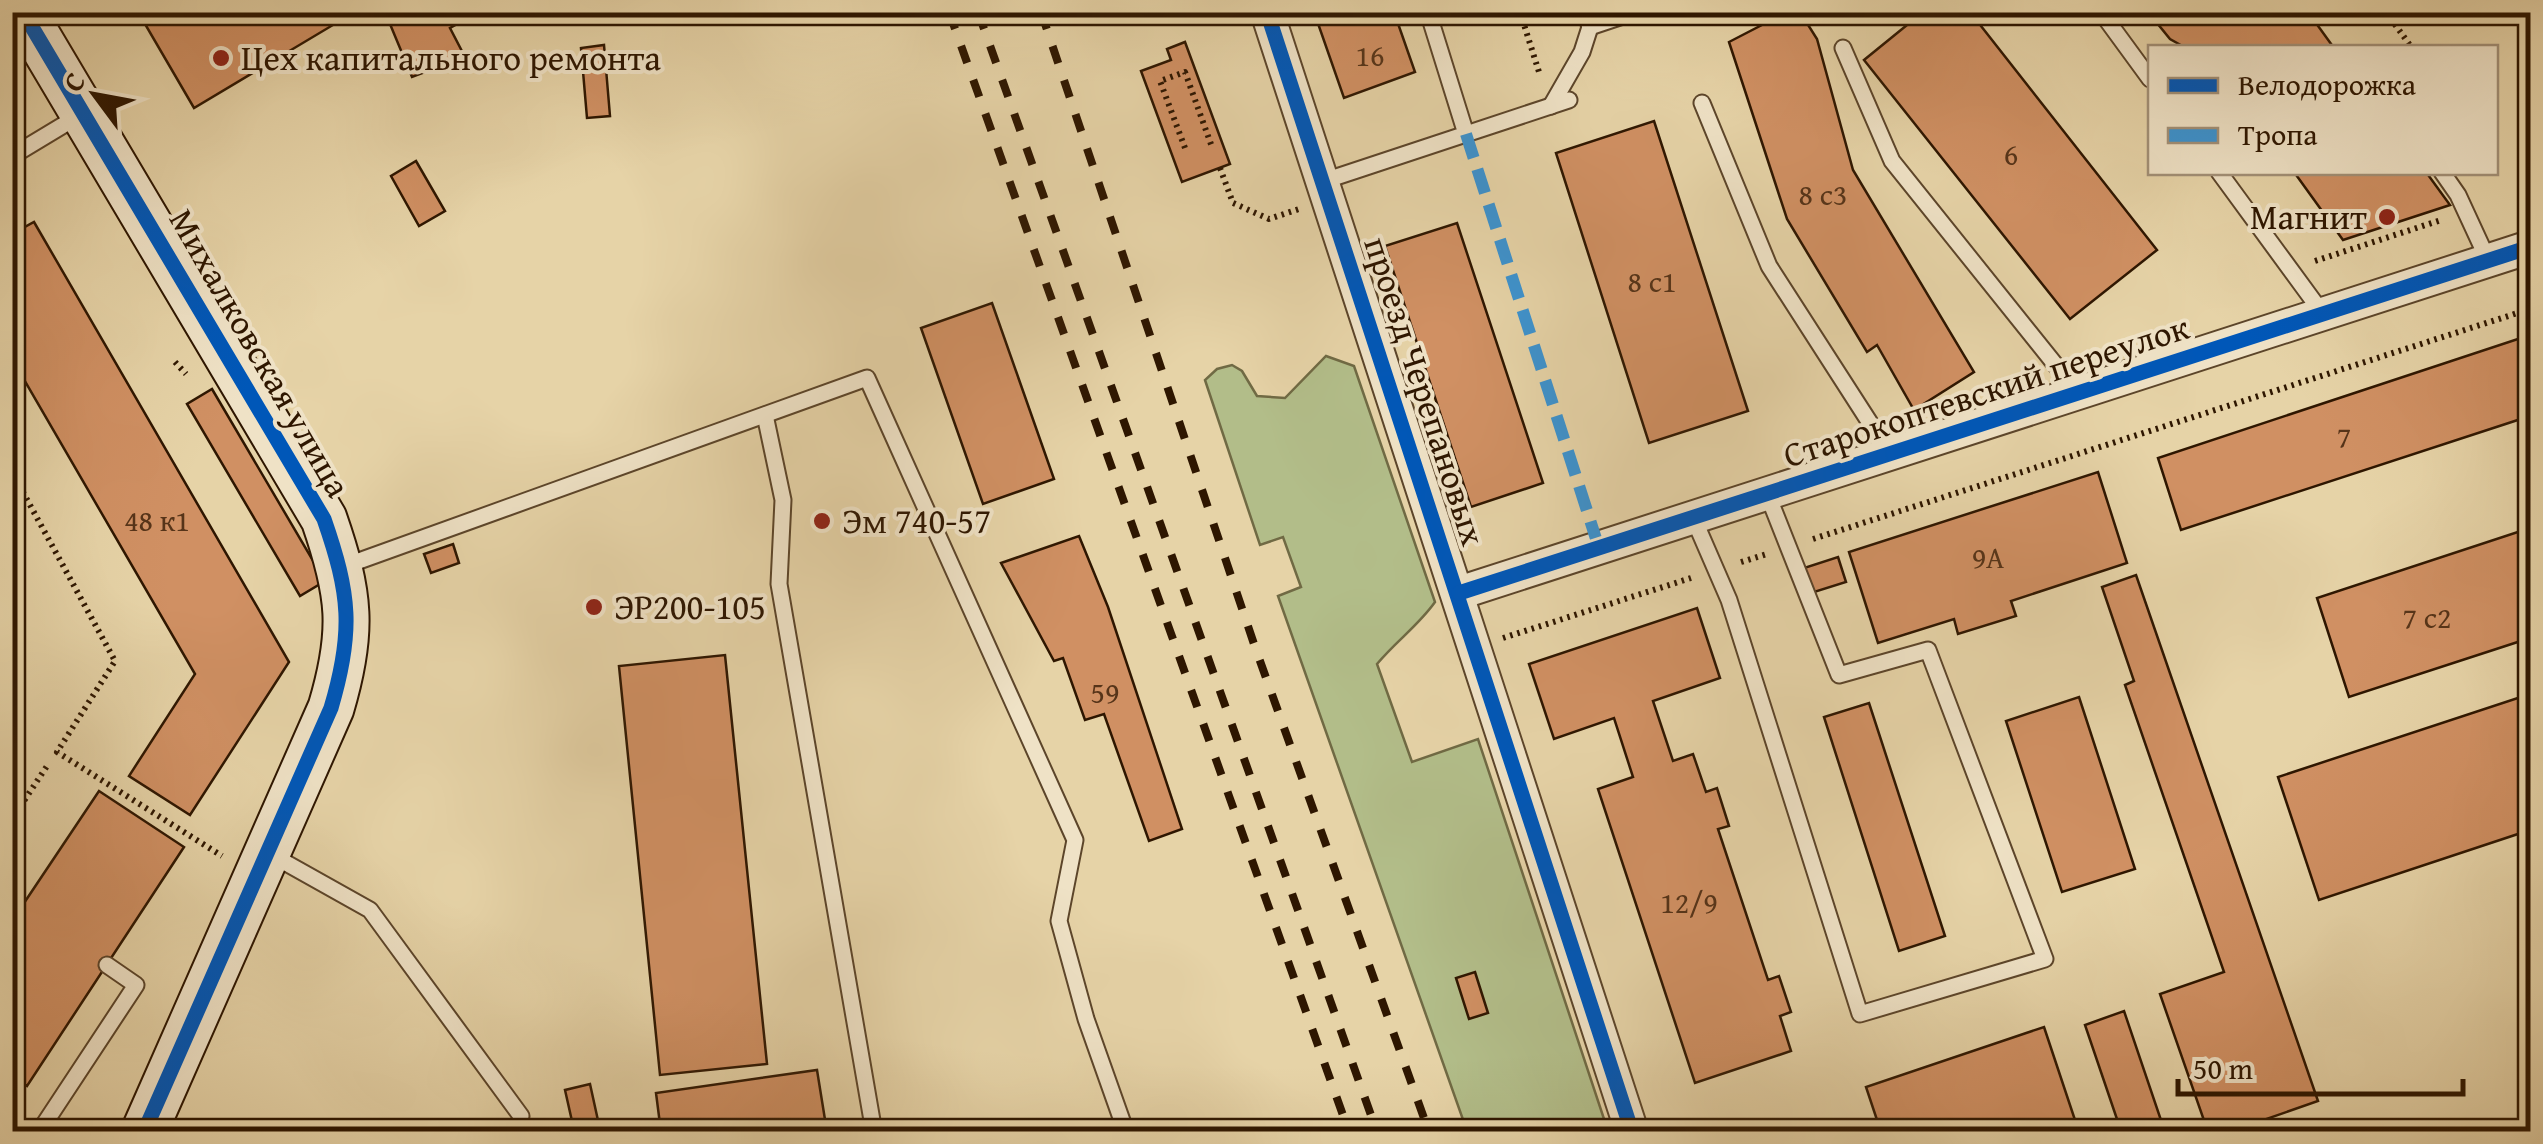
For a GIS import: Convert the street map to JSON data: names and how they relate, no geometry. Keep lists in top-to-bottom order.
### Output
{
  "streets": {
    "street": ["Михалковская улица", "проезд Черепановых", "Старокоптевский переулок"]
  },
  "crossings": [
    ["проезд Черепановых", "Старокоптевский переулок"]
  ],
  "places": [
    "Цех капитального ремонта",
    "Магнит",
    "Эм 740-57",
    "ЭР200-105"
  ],
  "house_numbers": [
    "16",
    "6",
    "8 с3",
    "8 с1",
    "7",
    "48 к1",
    "9А",
    "7 с2",
    "59",
    "12/9"
  ],
  "legend": ["Велодорожка", "Тропа"],
  "scale_bar": "50 m",
  "north": "top left"
}
